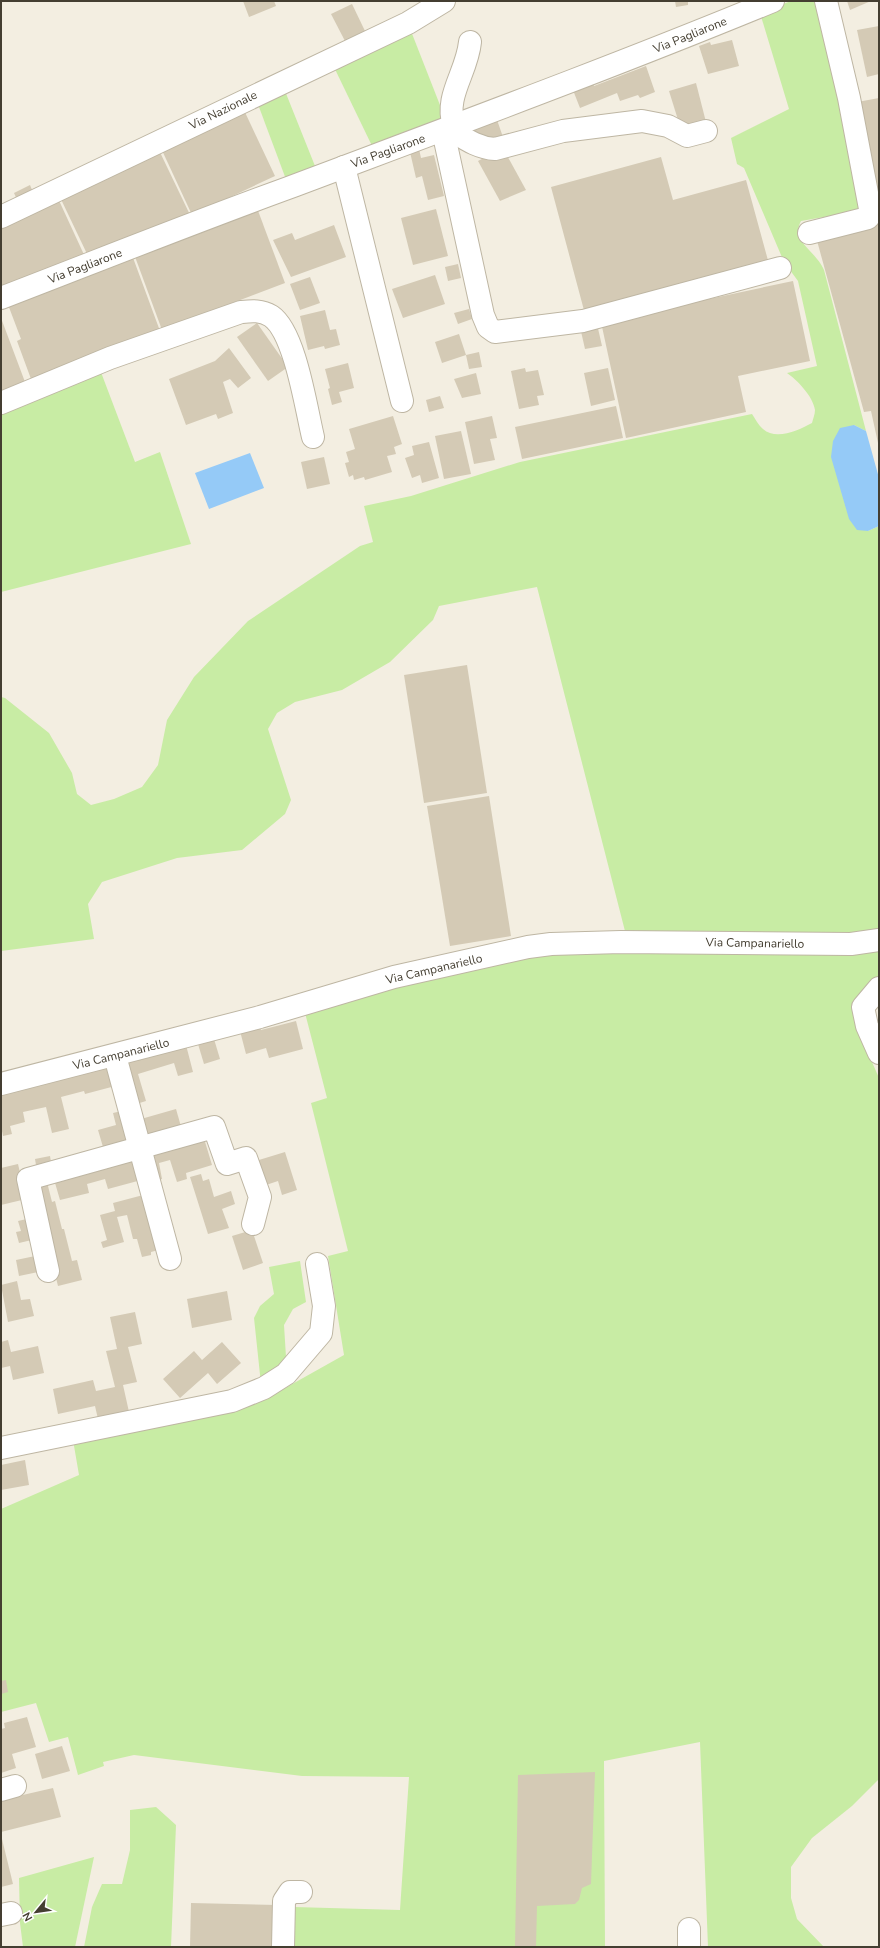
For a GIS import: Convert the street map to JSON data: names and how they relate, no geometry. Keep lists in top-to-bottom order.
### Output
{
  "streets": {
    "street": ["Via Pagliarone", "Via Nazionale", "Via Campanariello"]
  },
  "north": "bottom left"
}
